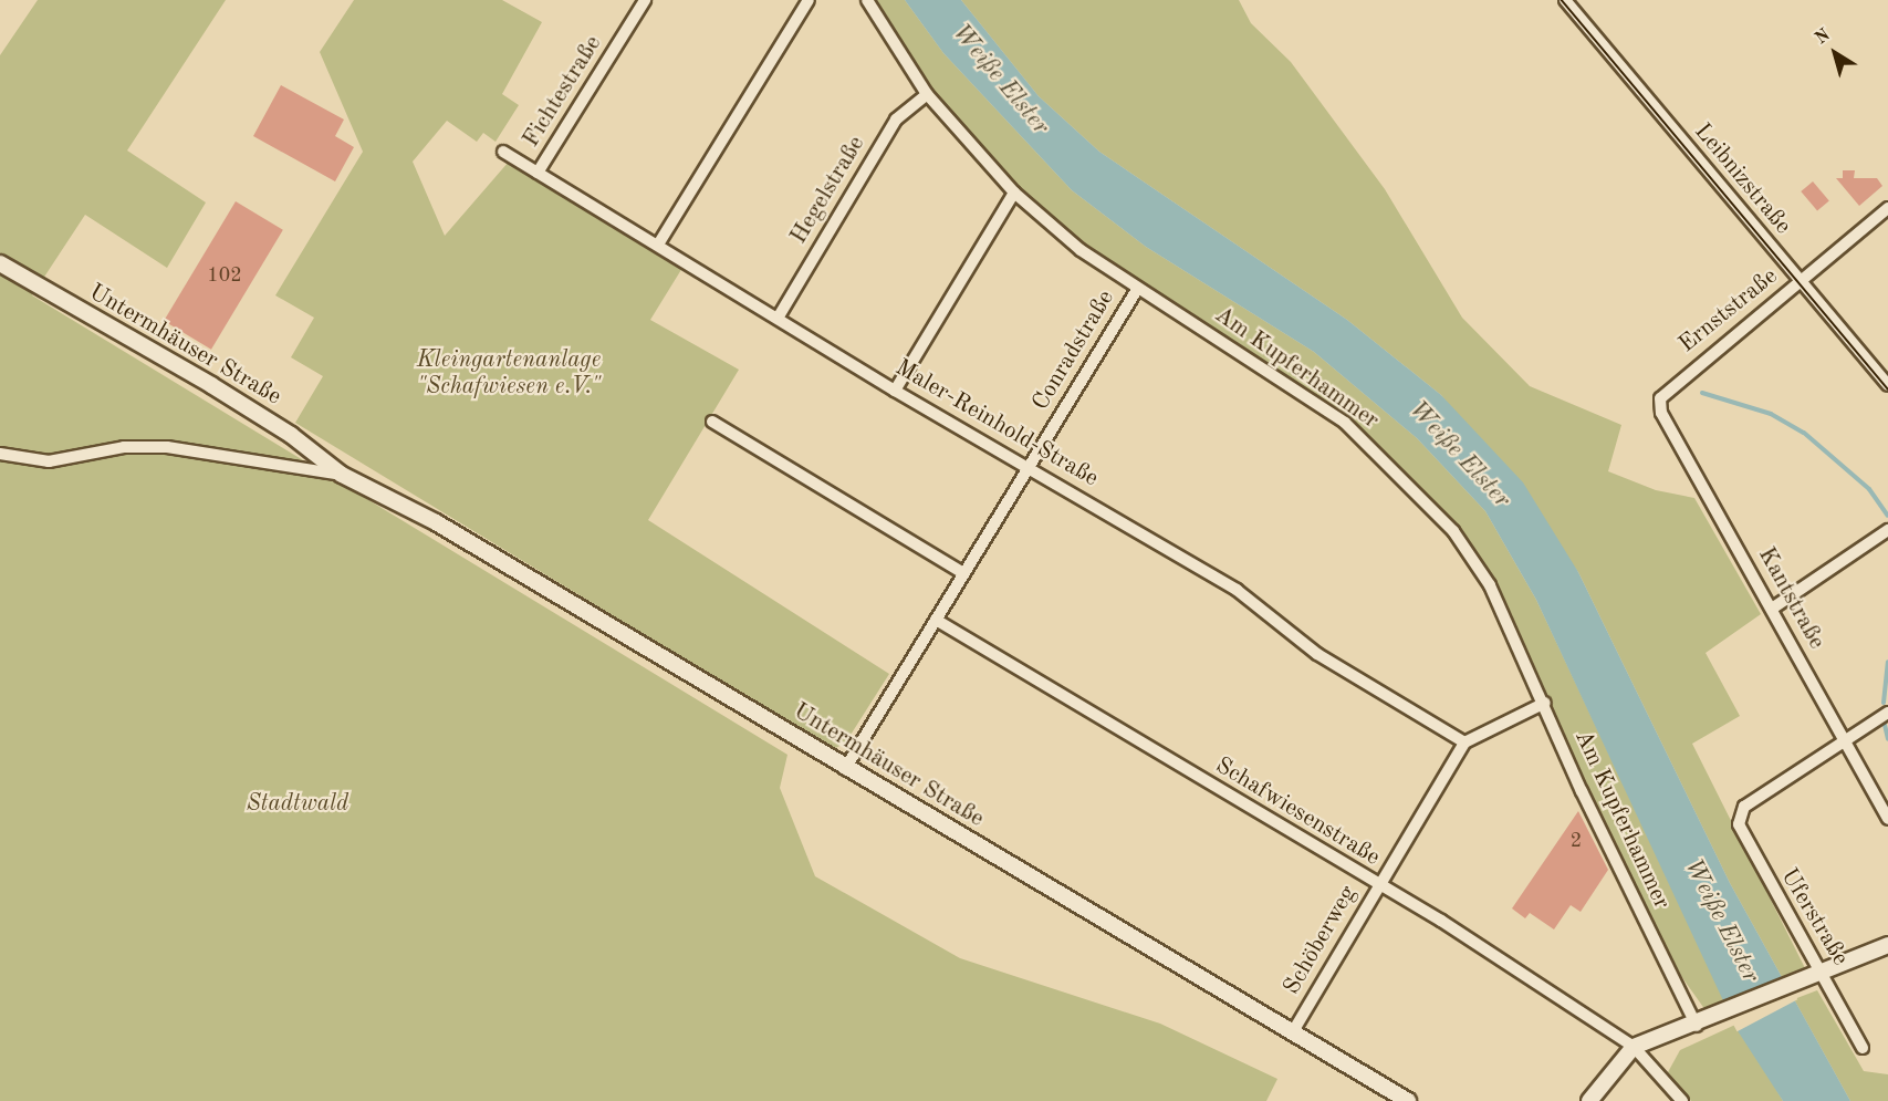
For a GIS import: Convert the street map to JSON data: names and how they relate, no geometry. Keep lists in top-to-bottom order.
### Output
{
  "streets": {
    "main road": ["Untermhäuser Straße"],
    "street": [
      "Fichtestraße",
      "Leibnizstraße",
      "Hegelstraße",
      "Ernststraße",
      "Conradstraße",
      "Am Kupferhammer",
      "Maler-Reinhold-Straße",
      "Kantstraße",
      "Schafwiesenstraße",
      "Uferstraße",
      "Schöberweg"
    ]
  },
  "crossings": [
    ["Fichtestraße", "Maler-Reinhold-Straße"],
    ["Leibnizstraße", "Ernststraße"],
    ["Hegelstraße", "Am Kupferhammer"],
    ["Hegelstraße", "Maler-Reinhold-Straße"],
    ["Ernststraße", "Kantstraße"],
    ["Untermhäuser Straße", "Conradstraße"],
    ["Untermhäuser Straße", "Schöberweg"],
    ["Conradstraße", "Am Kupferhammer"],
    ["Conradstraße", "Maler-Reinhold-Straße"],
    ["Conradstraße", "Schafwiesenstraße"],
    ["Maler-Reinhold-Straße", "Schöberweg"],
    ["Kantstraße", "Uferstraße"],
    ["Schafwiesenstraße", "Schöberweg"]
  ],
  "water": ["Weiße Elster"],
  "parks": ["Kleingartenanlage \"Schafwiesen e.V.\"", "Stadtwald"],
  "house_numbers": ["102", "2"],
  "north": "top left"
}
